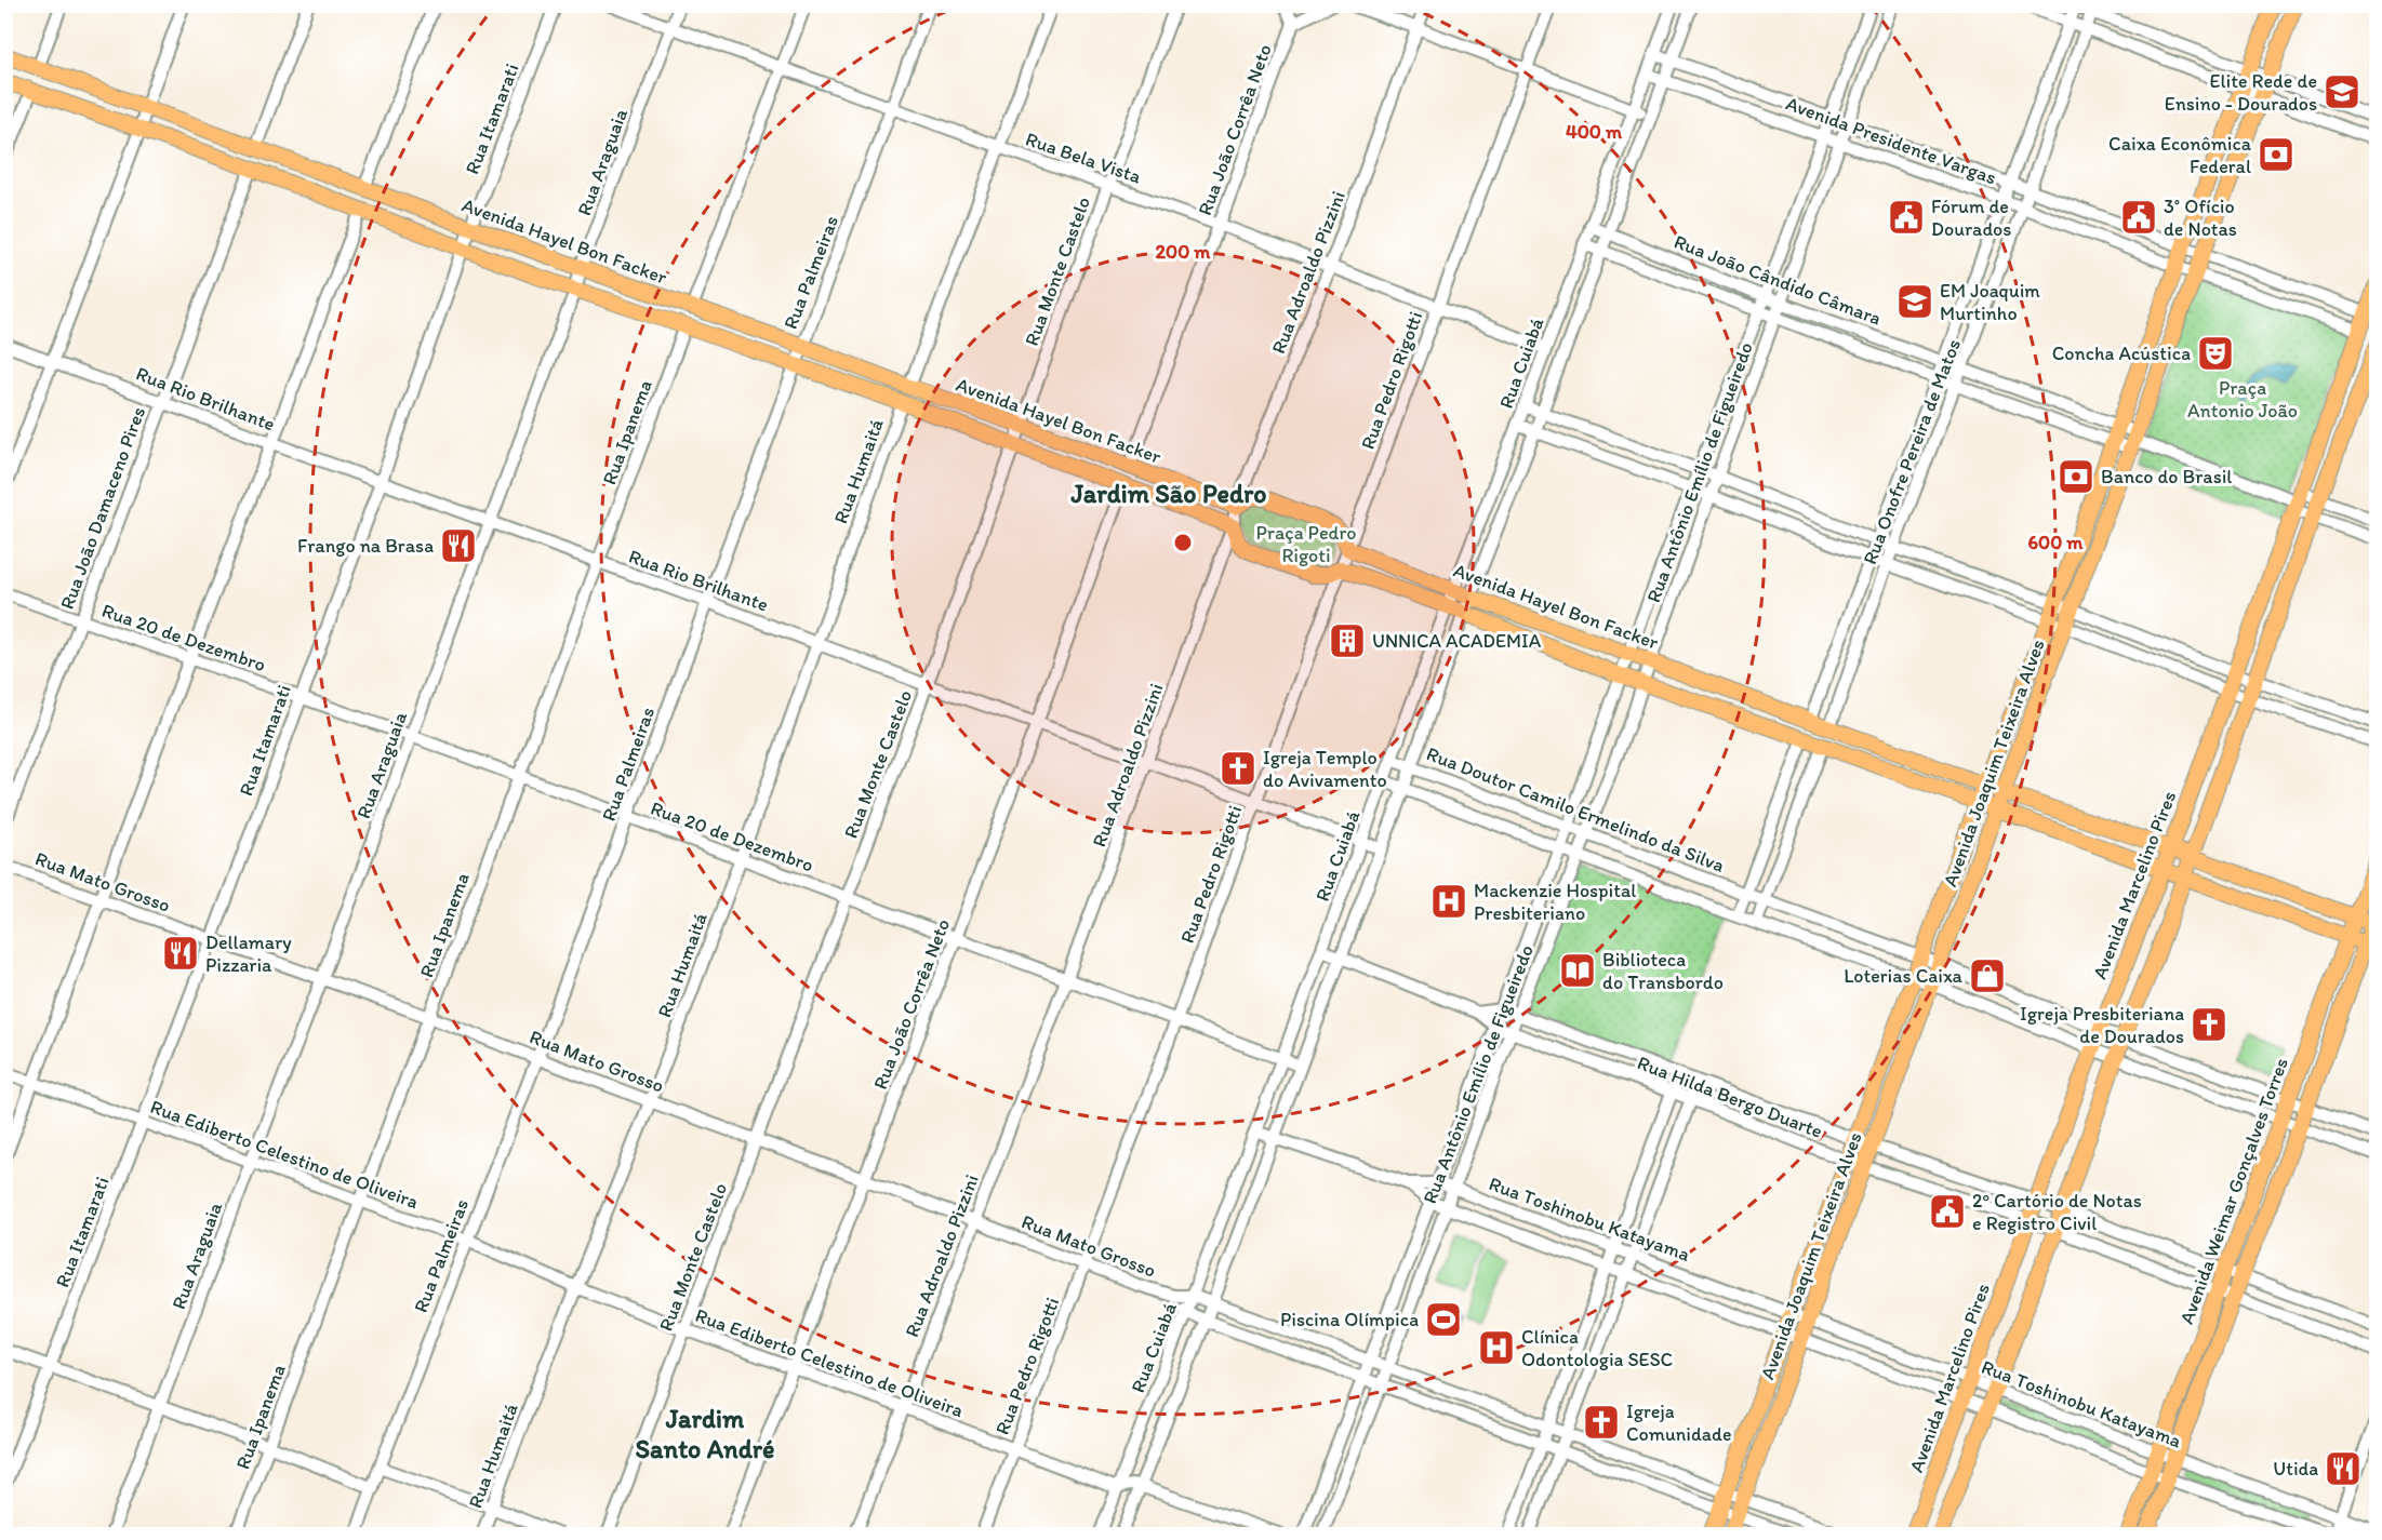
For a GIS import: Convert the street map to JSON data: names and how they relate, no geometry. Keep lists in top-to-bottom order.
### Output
{
  "streets": {
    "main road": [
      "Avenida Presidente Vargas",
      "Avenida Hayel Bon Facker",
      "Avenida Joaquim Teixeira Alves",
      "Avenida Marcelino Pires",
      "Avenida Weimar Gonçalves Torres"
    ],
    "street": [
      "Rua Itamarati",
      "Rua João Corrêa Neto",
      "Rua Bela Vista",
      "Rua Araguaia",
      "Rua Monte Castelo",
      "Rua Palmeiras",
      "Rua Adroaldo Pizzini",
      "Rua João Cândido Câmara",
      "Rua Cuiabá",
      "Rua Pedro Rigotti",
      "Rua Rio Brilhante",
      "Rua Ipanema",
      "Rua Onofre Pereira de Matos",
      "Rua Humaitá",
      "Rua Antônio Emílio de Figueiredo",
      "Rua João Damaceno Pires",
      "Rua 20 de Dezembro",
      "Rua Doutor Camilo Ermelindo da Silva",
      "Rua Mato Grosso",
      "Rua Hilda Bergo Duarte",
      "Rua Ediberto Celestino de Oliveira",
      "Rua Toshinobu Katayama"
    ]
  },
  "crossings": [
    ["Rua Itamarati", "Avenida Hayel Bon Facker"],
    ["Rua Itamarati", "Rua Rio Brilhante"],
    ["Rua Itamarati", "Rua 20 de Dezembro"],
    ["Rua Itamarati", "Rua Mato Grosso"],
    ["Rua Itamarati", "Rua Ediberto Celestino de Oliveira"],
    ["Rua João Corrêa Neto", "Rua Bela Vista"],
    ["Rua João Corrêa Neto", "Avenida Hayel Bon Facker"],
    ["Rua João Corrêa Neto", "Rua Rio Brilhante"],
    ["Rua João Corrêa Neto", "Rua 20 de Dezembro"],
    ["Rua João Corrêa Neto", "Rua Mato Grosso"],
    ["Rua João Corrêa Neto", "Rua Ediberto Celestino de Oliveira"],
    ["Avenida Presidente Vargas", "Rua Cuiabá"],
    ["Avenida Presidente Vargas", "Rua Onofre Pereira de Matos"],
    ["Avenida Presidente Vargas", "Rua Antônio Emílio de Figueiredo"],
    ["Avenida Presidente Vargas", "Avenida Joaquim Teixeira Alves"],
    ["Avenida Presidente Vargas", "Avenida Marcelino Pires"],
    ["Rua Bela Vista", "Rua Araguaia"],
    ["Rua Bela Vista", "Rua Monte Castelo"],
    ["Rua Bela Vista", "Rua Palmeiras"],
    ["Rua Bela Vista", "Rua Adroaldo Pizzini"],
    ["Rua Bela Vista", "Rua Cuiabá"],
    ["Rua Bela Vista", "Rua Pedro Rigotti"],
    ["Rua Araguaia", "Avenida Hayel Bon Facker"],
    ["Rua Araguaia", "Rua Rio Brilhante"],
    ["Rua Araguaia", "Rua 20 de Dezembro"],
    ["Rua Araguaia", "Rua Mato Grosso"],
    ["Rua Araguaia", "Rua Ediberto Celestino de Oliveira"],
    ["Avenida Hayel Bon Facker", "Rua Monte Castelo"],
    ["Avenida Hayel Bon Facker", "Rua Palmeiras"],
    ["Avenida Hayel Bon Facker", "Rua Adroaldo Pizzini"],
    ["Avenida Hayel Bon Facker", "Rua Cuiabá"],
    ["Avenida Hayel Bon Facker", "Rua Pedro Rigotti"],
    ["Avenida Hayel Bon Facker", "Rua Ipanema"],
    ["Avenida Hayel Bon Facker", "Rua Onofre Pereira de Matos"],
    ["Avenida Hayel Bon Facker", "Rua Humaitá"],
    ["Avenida Hayel Bon Facker", "Rua Antônio Emílio de Figueiredo"],
    ["Avenida Hayel Bon Facker", "Rua João Damaceno Pires"],
    ["Avenida Hayel Bon Facker", "Avenida Joaquim Teixeira Alves"],
    ["Avenida Hayel Bon Facker", "Avenida Marcelino Pires"],
    ["Avenida Hayel Bon Facker", "Avenida Weimar Gonçalves Torres"],
    ["Rua Monte Castelo", "Rua Rio Brilhante"],
    ["Rua Monte Castelo", "Rua 20 de Dezembro"],
    ["Rua Monte Castelo", "Rua Mato Grosso"],
    ["Rua Monte Castelo", "Rua Ediberto Celestino de Oliveira"],
    ["Rua Palmeiras", "Rua Rio Brilhante"],
    ["Rua Palmeiras", "Rua 20 de Dezembro"],
    ["Rua Palmeiras", "Rua Mato Grosso"],
    ["Rua Palmeiras", "Rua Ediberto Celestino de Oliveira"],
    ["Rua Adroaldo Pizzini", "Rua Rio Brilhante"],
    ["Rua Adroaldo Pizzini", "Rua 20 de Dezembro"],
    ["Rua Adroaldo Pizzini", "Rua Mato Grosso"],
    ["Rua Adroaldo Pizzini", "Rua Ediberto Celestino de Oliveira"],
    ["Rua João Cândido Câmara", "Rua Cuiabá"],
    ["Rua João Cândido Câmara", "Rua Onofre Pereira de Matos"],
    ["Rua João Cândido Câmara", "Rua Antônio Emílio de Figueiredo"],
    ["Rua João Cândido Câmara", "Avenida Joaquim Teixeira Alves"],
    ["Rua João Cândido Câmara", "Avenida Marcelino Pires"],
    ["Rua Cuiabá", "Rua Rio Brilhante"],
    ["Rua Cuiabá", "Rua 20 de Dezembro"],
    ["Rua Cuiabá", "Rua Doutor Camilo Ermelindo da Silva"],
    ["Rua Cuiabá", "Rua Mato Grosso"],
    ["Rua Cuiabá", "Rua Hilda Bergo Duarte"],
    ["Rua Cuiabá", "Rua Ediberto Celestino de Oliveira"],
    ["Rua Cuiabá", "Rua Toshinobu Katayama"],
    ["Rua Pedro Rigotti", "Rua Rio Brilhante"],
    ["Rua Pedro Rigotti", "Rua 20 de Dezembro"],
    ["Rua Pedro Rigotti", "Rua Mato Grosso"],
    ["Rua Pedro Rigotti", "Rua Ediberto Celestino de Oliveira"],
    ["Rua Rio Brilhante", "Rua Ipanema"],
    ["Rua Rio Brilhante", "Rua Humaitá"],
    ["Rua Rio Brilhante", "Rua João Damaceno Pires"],
    ["Rua Ipanema", "Rua 20 de Dezembro"],
    ["Rua Ipanema", "Rua Mato Grosso"],
    ["Rua Ipanema", "Rua Ediberto Celestino de Oliveira"],
    ["Rua Humaitá", "Rua 20 de Dezembro"],
    ["Rua Humaitá", "Rua Mato Grosso"],
    ["Rua Humaitá", "Rua Ediberto Celestino de Oliveira"],
    ["Rua Antônio Emílio de Figueiredo", "Rua Doutor Camilo Ermelindo da Silva"],
    ["Rua Antônio Emílio de Figueiredo", "Rua Mato Grosso"],
    ["Rua Antônio Emílio de Figueiredo", "Rua Hilda Bergo Duarte"],
    ["Rua Antônio Emílio de Figueiredo", "Rua Toshinobu Katayama"],
    ["Rua João Damaceno Pires", "Rua 20 de Dezembro"],
    ["Avenida Joaquim Teixeira Alves", "Rua Doutor Camilo Ermelindo da Silva"],
    ["Avenida Joaquim Teixeira Alves", "Rua Mato Grosso"],
    ["Avenida Joaquim Teixeira Alves", "Rua Hilda Bergo Duarte"],
    ["Avenida Joaquim Teixeira Alves", "Rua Toshinobu Katayama"],
    ["Avenida Marcelino Pires", "Rua Hilda Bergo Duarte"],
    ["Avenida Marcelino Pires", "Rua Toshinobu Katayama"],
    ["Rua Hilda Bergo Duarte", "Avenida Weimar Gonçalves Torres"],
    ["Avenida Weimar Gonçalves Torres", "Rua Toshinobu Katayama"]
  ],
  "districts": ["Jardim São Pedro", "Jardim Santo André"],
  "parks": ["Praça Antonio João", "Praça Pedro Rigoti"],
  "places": {
    "school or university": ["Elite Rede de Ensino - Dourados", "EM Joaquim Murtinho"],
    "bank": ["Caixa Econômica Federal", "Banco do Brasil"],
    "public building": ["Fórum de Dourados", "3° Ofício de Notas", "2º Cartório de Notas e Registro Civil"],
    "theatre": ["Concha Acústica"],
    "restaurant": ["Frango na Brasa", "Dellamary Pizzaria", "Utida"],
    "building": ["UNNICA ACADEMIA"],
    "church": ["Igreja Templo do Avivamento", "Igreja Presbiteriana de Dourados", "Igreja Comunidade"],
    "hospital": ["Mackenzie Hospital Presbiteriano", "Clínica Odontologia SESC"],
    "library": ["Biblioteca do Transbordo"],
    "shop": ["Loterias Caixa"],
    "sports": ["Piscina Olímpica"]
  },
  "rings": ["400 m", "200 m", "600 m"]
}
